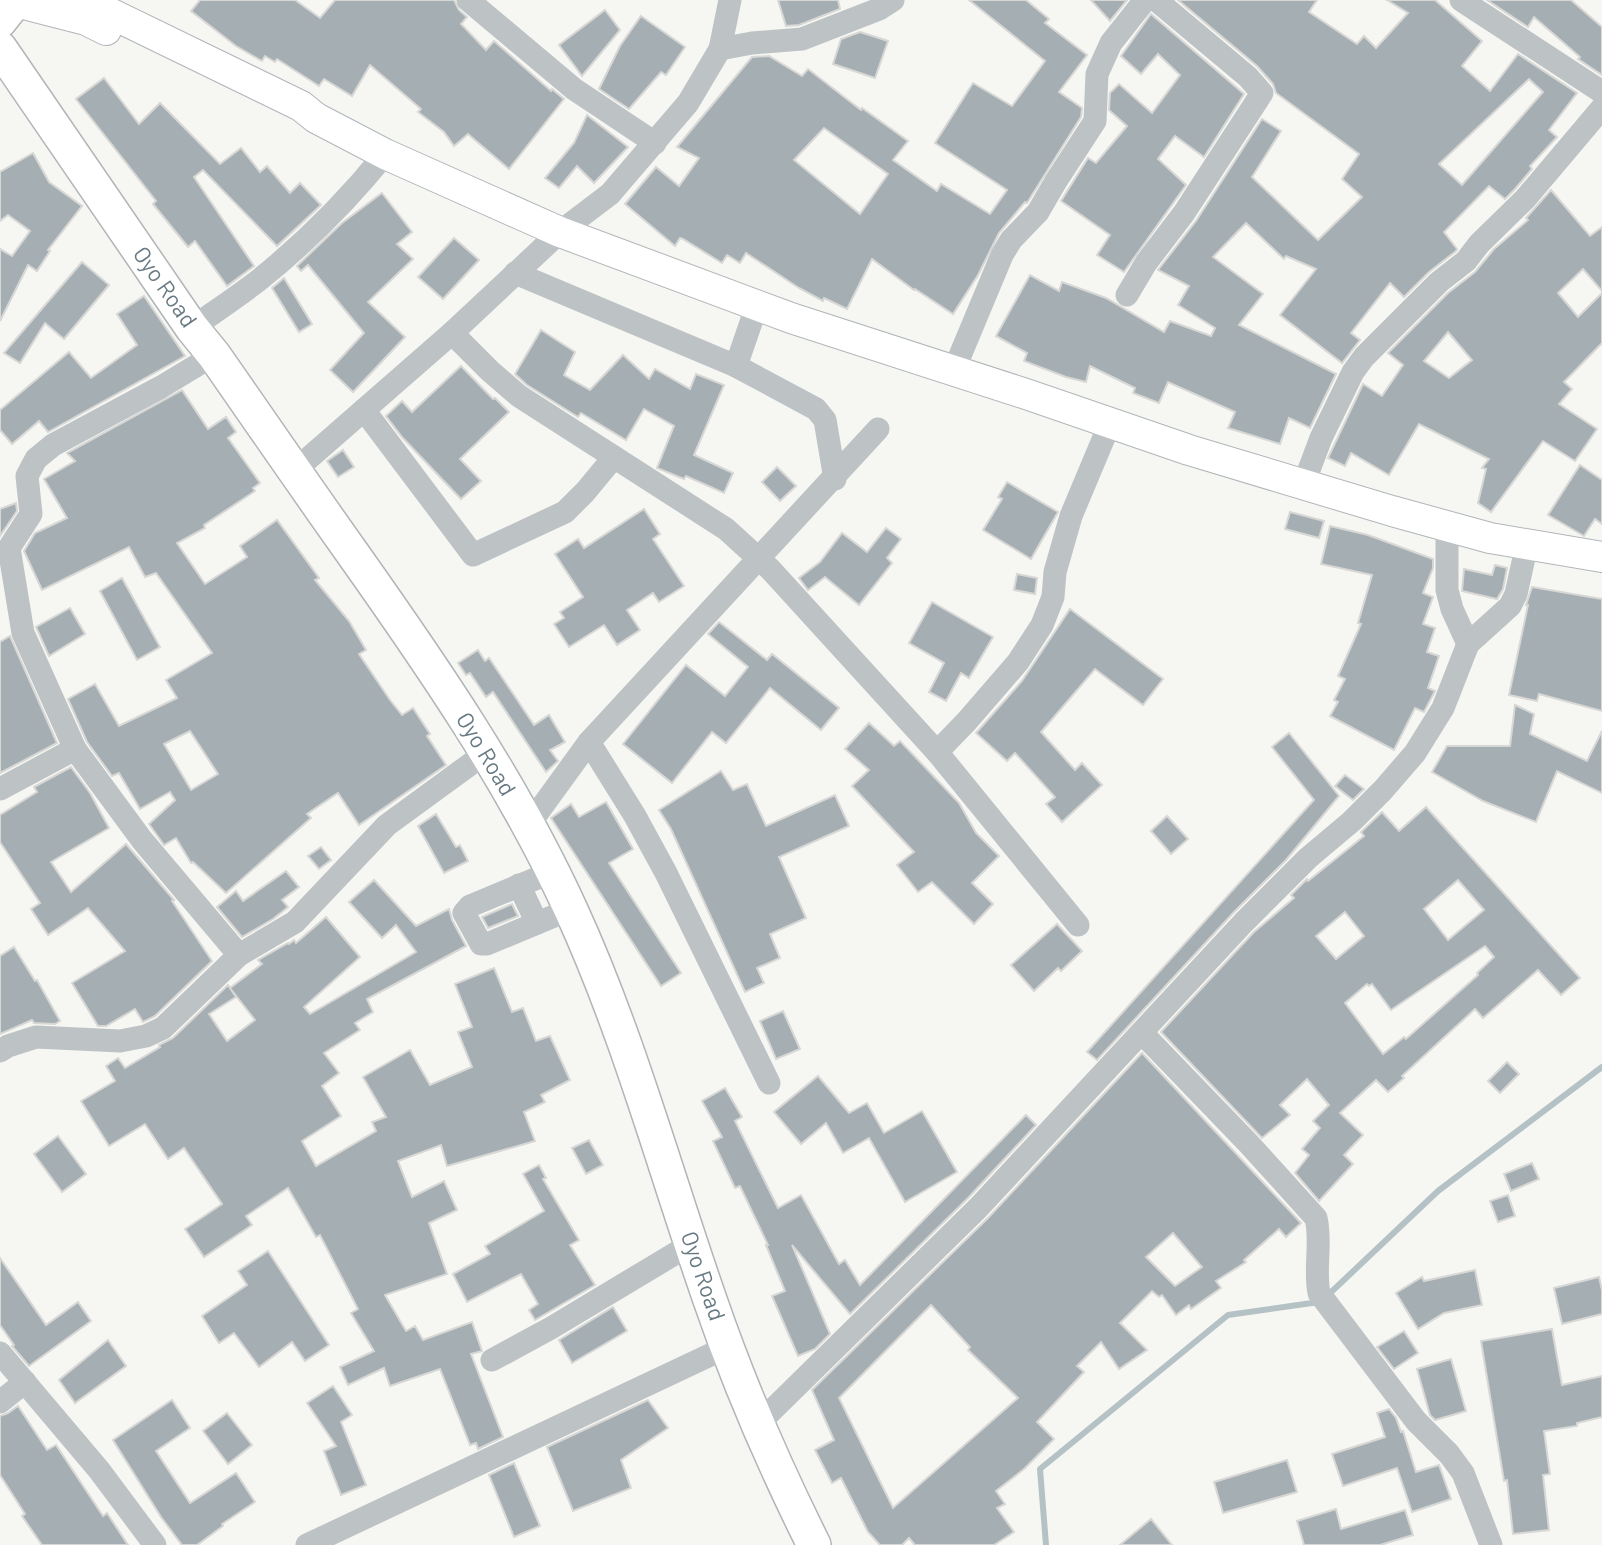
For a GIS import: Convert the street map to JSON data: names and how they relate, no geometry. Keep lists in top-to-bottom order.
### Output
{
  "streets": {
    "highway": ["Oyo Road"]
  }
}
